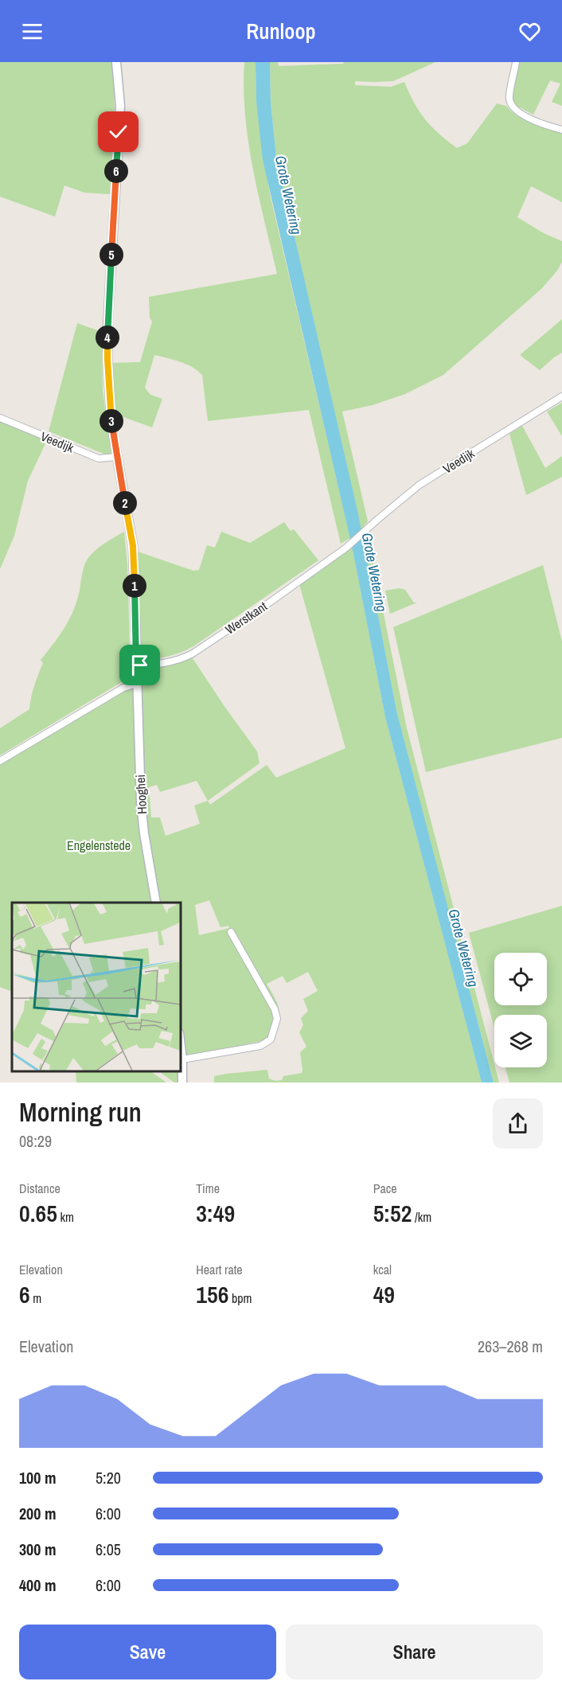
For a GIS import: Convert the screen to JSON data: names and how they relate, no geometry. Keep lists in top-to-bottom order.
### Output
{
  "streets": {
    "street": ["Veedijk", "Werstkant", "Hooghei"]
  },
  "crossings": [
    ["Veedijk", "Werstkant"],
    ["Veedijk", "Hooghei"],
    ["Werstkant", "Hooghei"]
  ],
  "water": ["Grote Wetering"],
  "parks": ["Engelenstede"],
  "page": {
    "header": "Runloop",
    "pins": [
      "6",
      "5",
      "4",
      "3",
      "2",
      "1"
    ],
    "heading": ["Morning run", "08:29"],
    "stats": [
      ["Distance", "0.65 km"],
      ["Time", "3:49"],
      ["Pace", "5:52 /km"],
      ["Elevation", "6 m"],
      ["Heart rate", "156 bpm"],
      ["kcal", "49"]
    ],
    "chart": ["Elevation", "263–268 m"],
    "list": [
      {
        "name": "100 m",
        "note": "5:20"
      },
      {
        "name": "200 m",
        "note": "6:00"
      },
      {
        "name": "300 m",
        "note": "6:05"
      },
      {
        "name": "400 m",
        "note": "6:00"
      }
    ],
    "buttons": ["Save", "Share"]
  }
}
